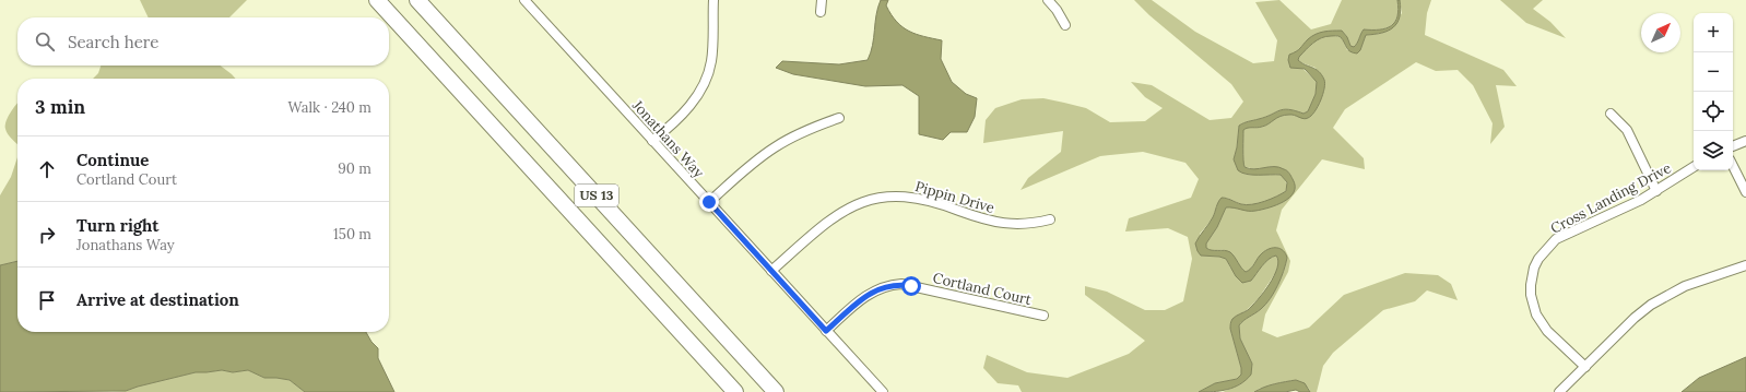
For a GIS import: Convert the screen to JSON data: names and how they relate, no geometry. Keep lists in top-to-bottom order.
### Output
{
  "streets": {
    "highway": ["US 13"],
    "street": [
      "Jonathans Way",
      "Pippin Drive",
      "Cross Landing Drive",
      "Cortland Court"
    ]
  },
  "crossings": [
    ["Jonathans Way", "Pippin Drive"],
    ["Jonathans Way", "Cortland Court"]
  ],
  "north": "top right",
  "page": {
    "map_buttons": ["+", "−"],
    "search": "Search here",
    "heading": ["3 min", "Walk · 240 m"],
    "list": [
      ["Continue", "Cortland Court", "90 m"],
      ["Turn right", "Jonathans Way", "150 m"],
      "Arrive at destination"
    ]
  }
}
